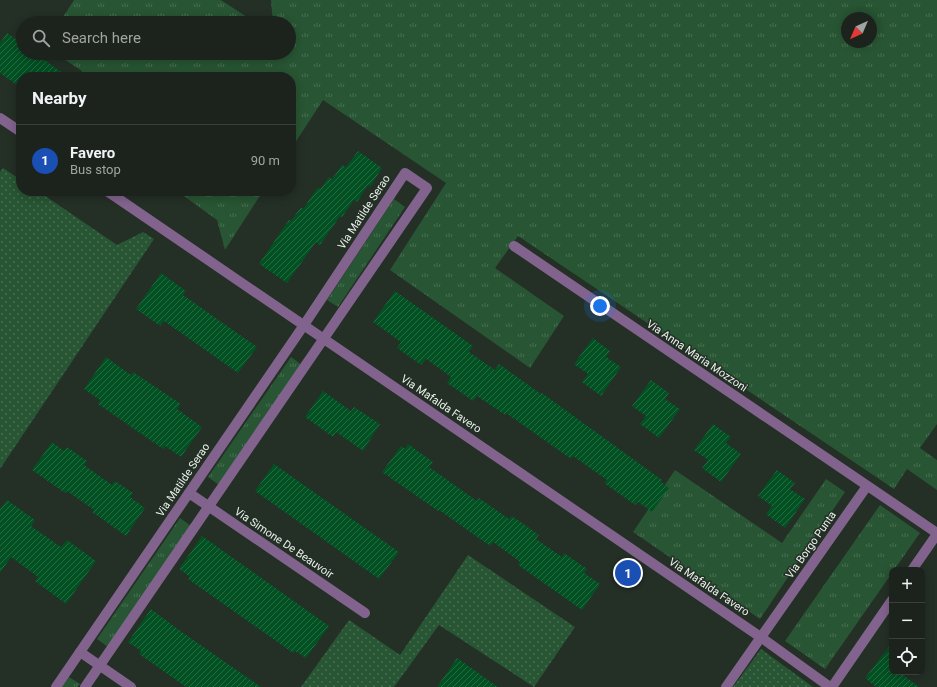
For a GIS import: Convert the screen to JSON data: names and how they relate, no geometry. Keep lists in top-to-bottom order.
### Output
{
  "streets": {
    "street": [
      "Via Matilde Serao",
      "Via Anna Maria Mozzoni",
      "Via Mafalda Favero",
      "Via Simone De Beauvoir",
      "Via Borgo Punta"
    ]
  },
  "crossings": [
    ["Via Matilde Serao", "Via Mafalda Favero"],
    ["Via Matilde Serao", "Via Simone De Beauvoir"],
    ["Via Anna Maria Mozzoni", "Via Borgo Punta"],
    ["Via Mafalda Favero", "Via Borgo Punta"]
  ],
  "north": "bottom left",
  "page": {
    "search": "Search here",
    "heading": "Nearby",
    "list": [
      {
        "mark": "1",
        "name": "Favero",
        "note": "Bus stop",
        "value": "90 m"
      }
    ],
    "pins": "1",
    "map_buttons": ["+", "−"]
  }
}
